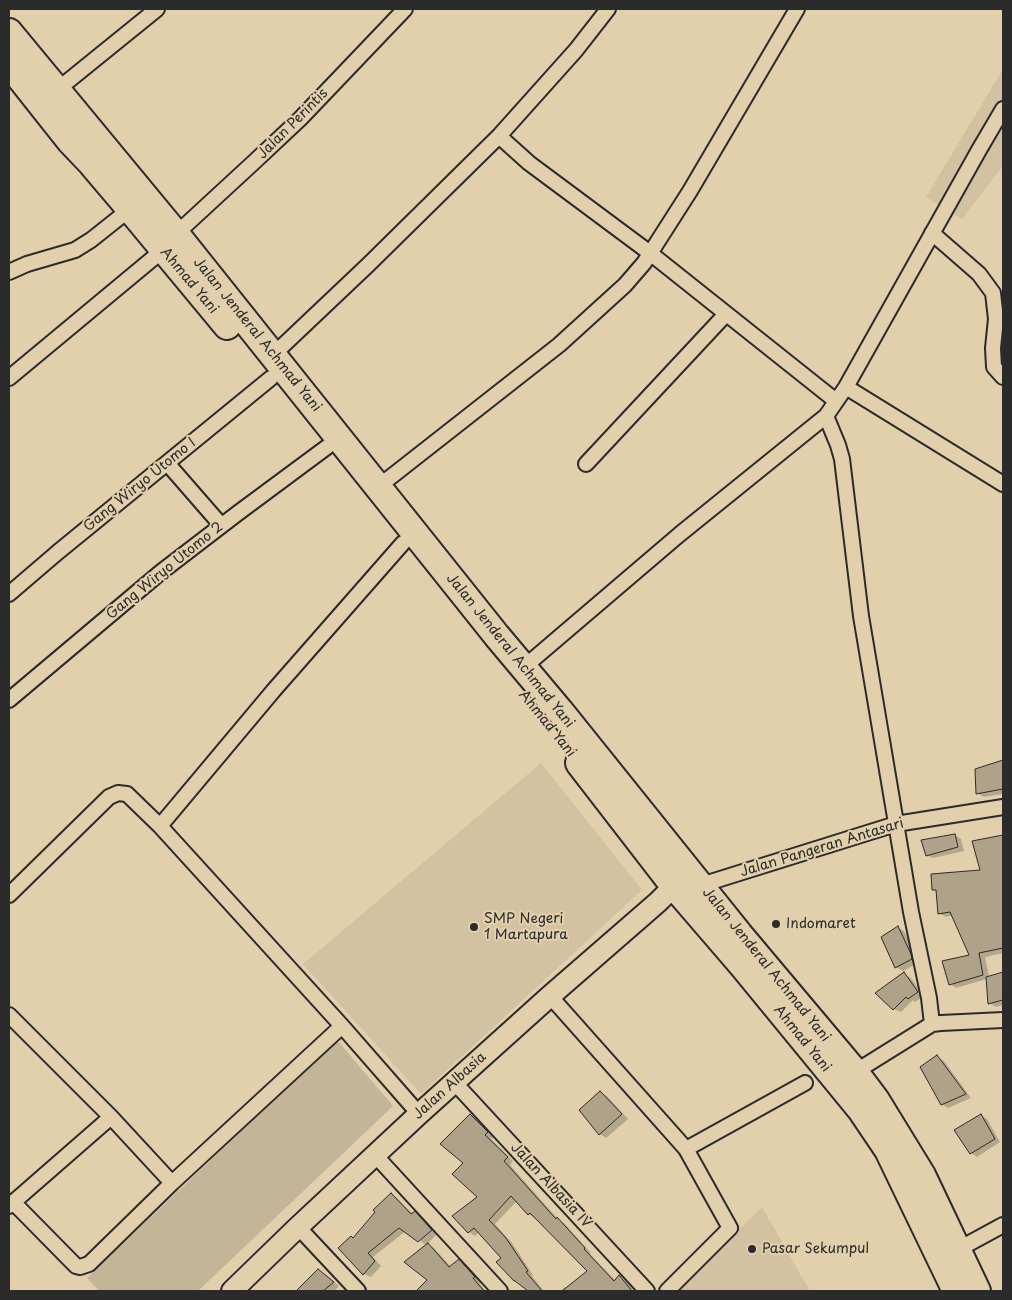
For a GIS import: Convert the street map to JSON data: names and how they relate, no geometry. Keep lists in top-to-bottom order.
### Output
{
  "streets": {
    "highway": ["Ahmad Yani", "Jalan Jenderal Achmad Yani"],
    "street": [
      "Jalan Perintis",
      "Gang Wiryo Utomo I",
      "Gang Wiryo Utomo 2",
      "Jalan Pangeran Antasari",
      "Jalan Albasia",
      "Jalan Albasia IV"
    ]
  },
  "crossings": [
    ["Jalan Perintis", "Ahmad Yani"],
    ["Jalan Perintis", "Jalan Jenderal Achmad Yani"],
    ["Ahmad Yani", "Jalan Jenderal Achmad Yani"],
    ["Ahmad Yani", "Gang Wiryo Utomo I"],
    ["Ahmad Yani", "Gang Wiryo Utomo 2"],
    ["Ahmad Yani", "Jalan Albasia"],
    ["Jalan Jenderal Achmad Yani", "Gang Wiryo Utomo I"],
    ["Jalan Jenderal Achmad Yani", "Jalan Pangeran Antasari"],
    ["Jalan Albasia", "Jalan Albasia IV"]
  ],
  "places": ["Indomaret", "SMP Negeri 1 Martapura", "Pasar Sekumpul"]
}
